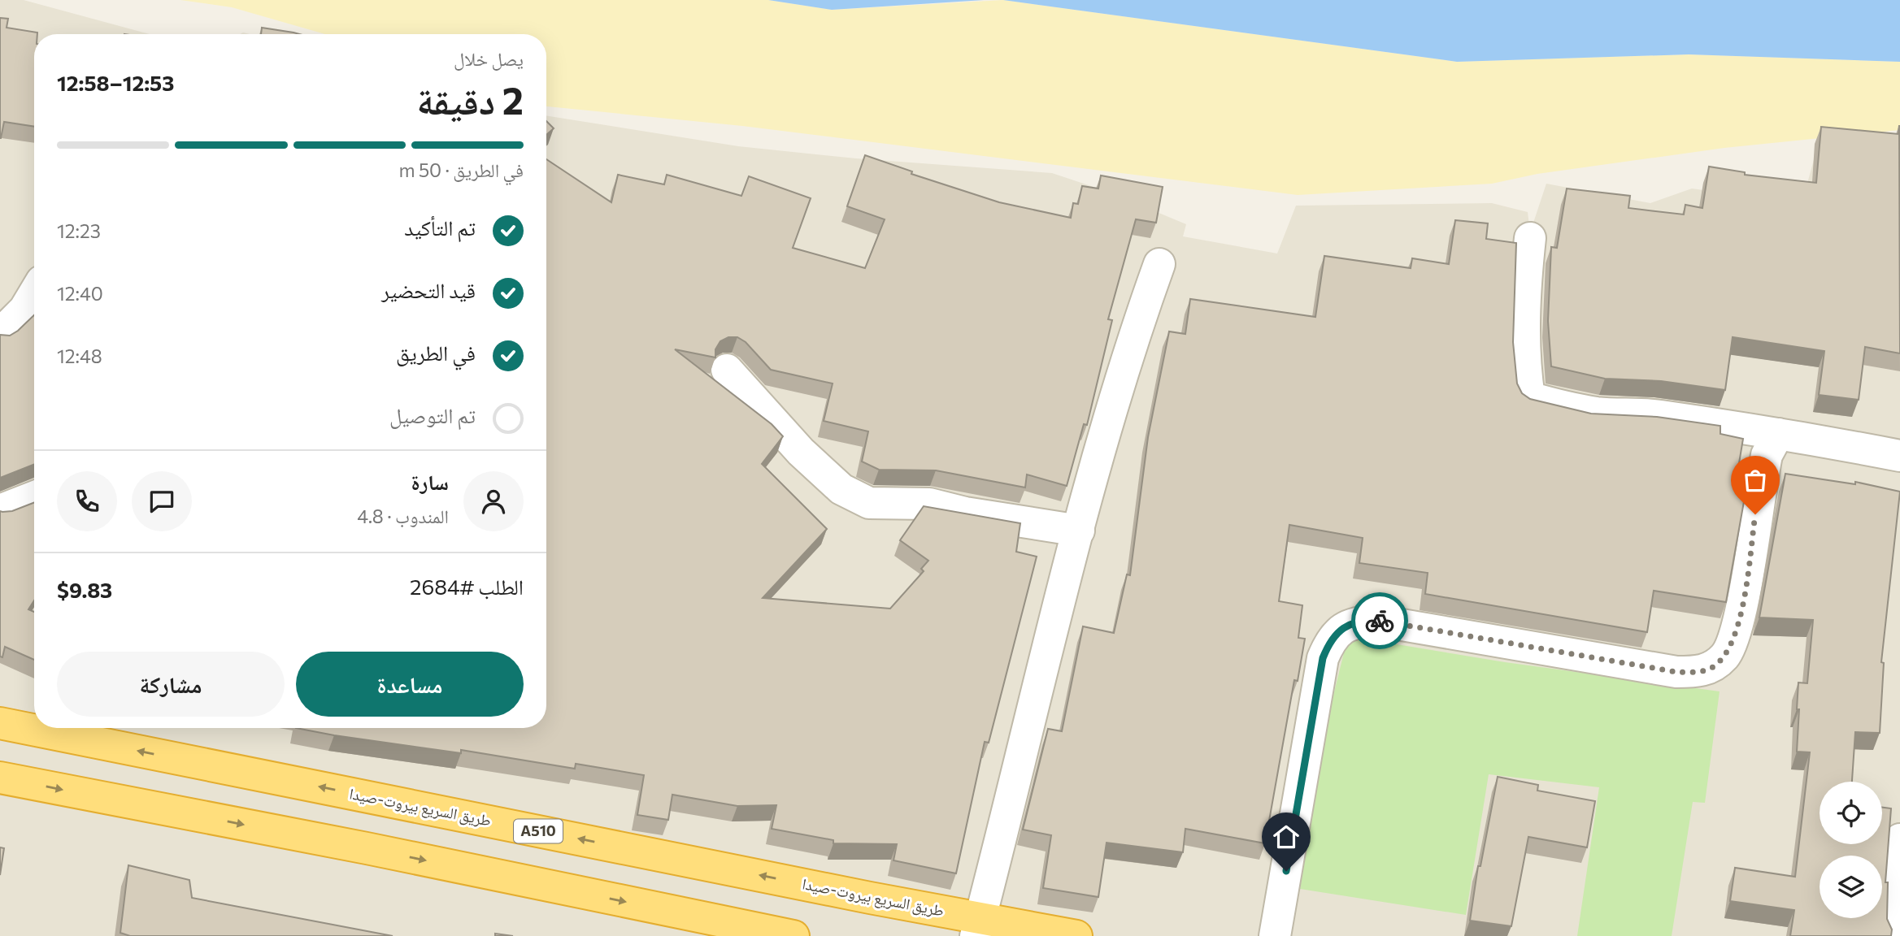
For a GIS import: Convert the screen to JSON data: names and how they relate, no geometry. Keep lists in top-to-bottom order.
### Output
{
  "streets": {
    "highway": ["طريق السريع بيروت-صيدا", "A510"]
  },
  "page": {
    "heading": ["2 دقيقة", "يصل خلال", "12:53–12:58"],
    "panel": [
      "سارة",
      "المندوب · 4.8",
      "الطلب #2684",
      "$9.83"
    ],
    "bar": "في الطريق · 50 m",
    "list": [
      ["تم التأكيد", "12:23"],
      ["قيد التحضير", "12:40"],
      ["في الطريق", "12:48"],
      "تم التوصيل"
    ],
    "buttons": ["مساعدة", "مشاركة"]
  }
}
